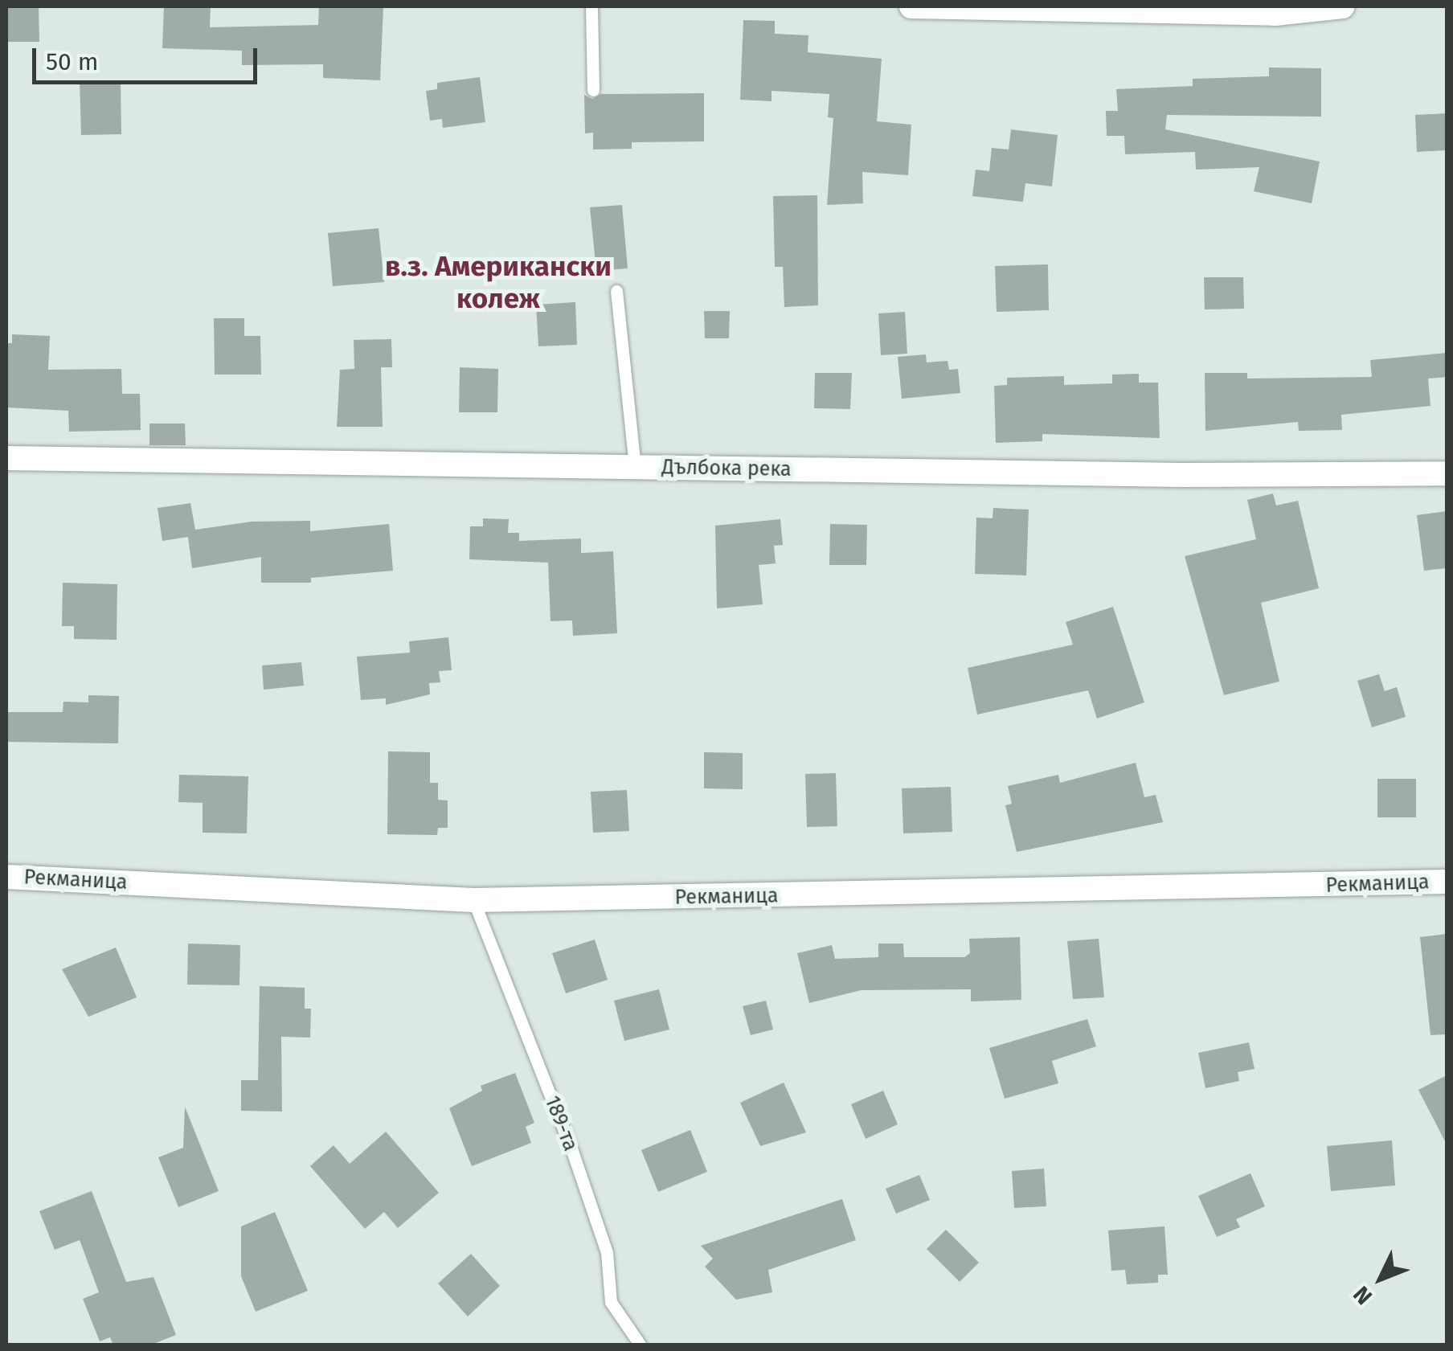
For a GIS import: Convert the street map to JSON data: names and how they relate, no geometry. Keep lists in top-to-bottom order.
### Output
{
  "streets": {
    "street": ["Дълбока река", "Рекманица"],
    "lane": ["189-та"]
  },
  "crossings": [
    ["Рекманица", "189-та"]
  ],
  "districts": ["в.з. Американски колеж"],
  "scale_bar": "50 m",
  "north": "bottom left"
}
